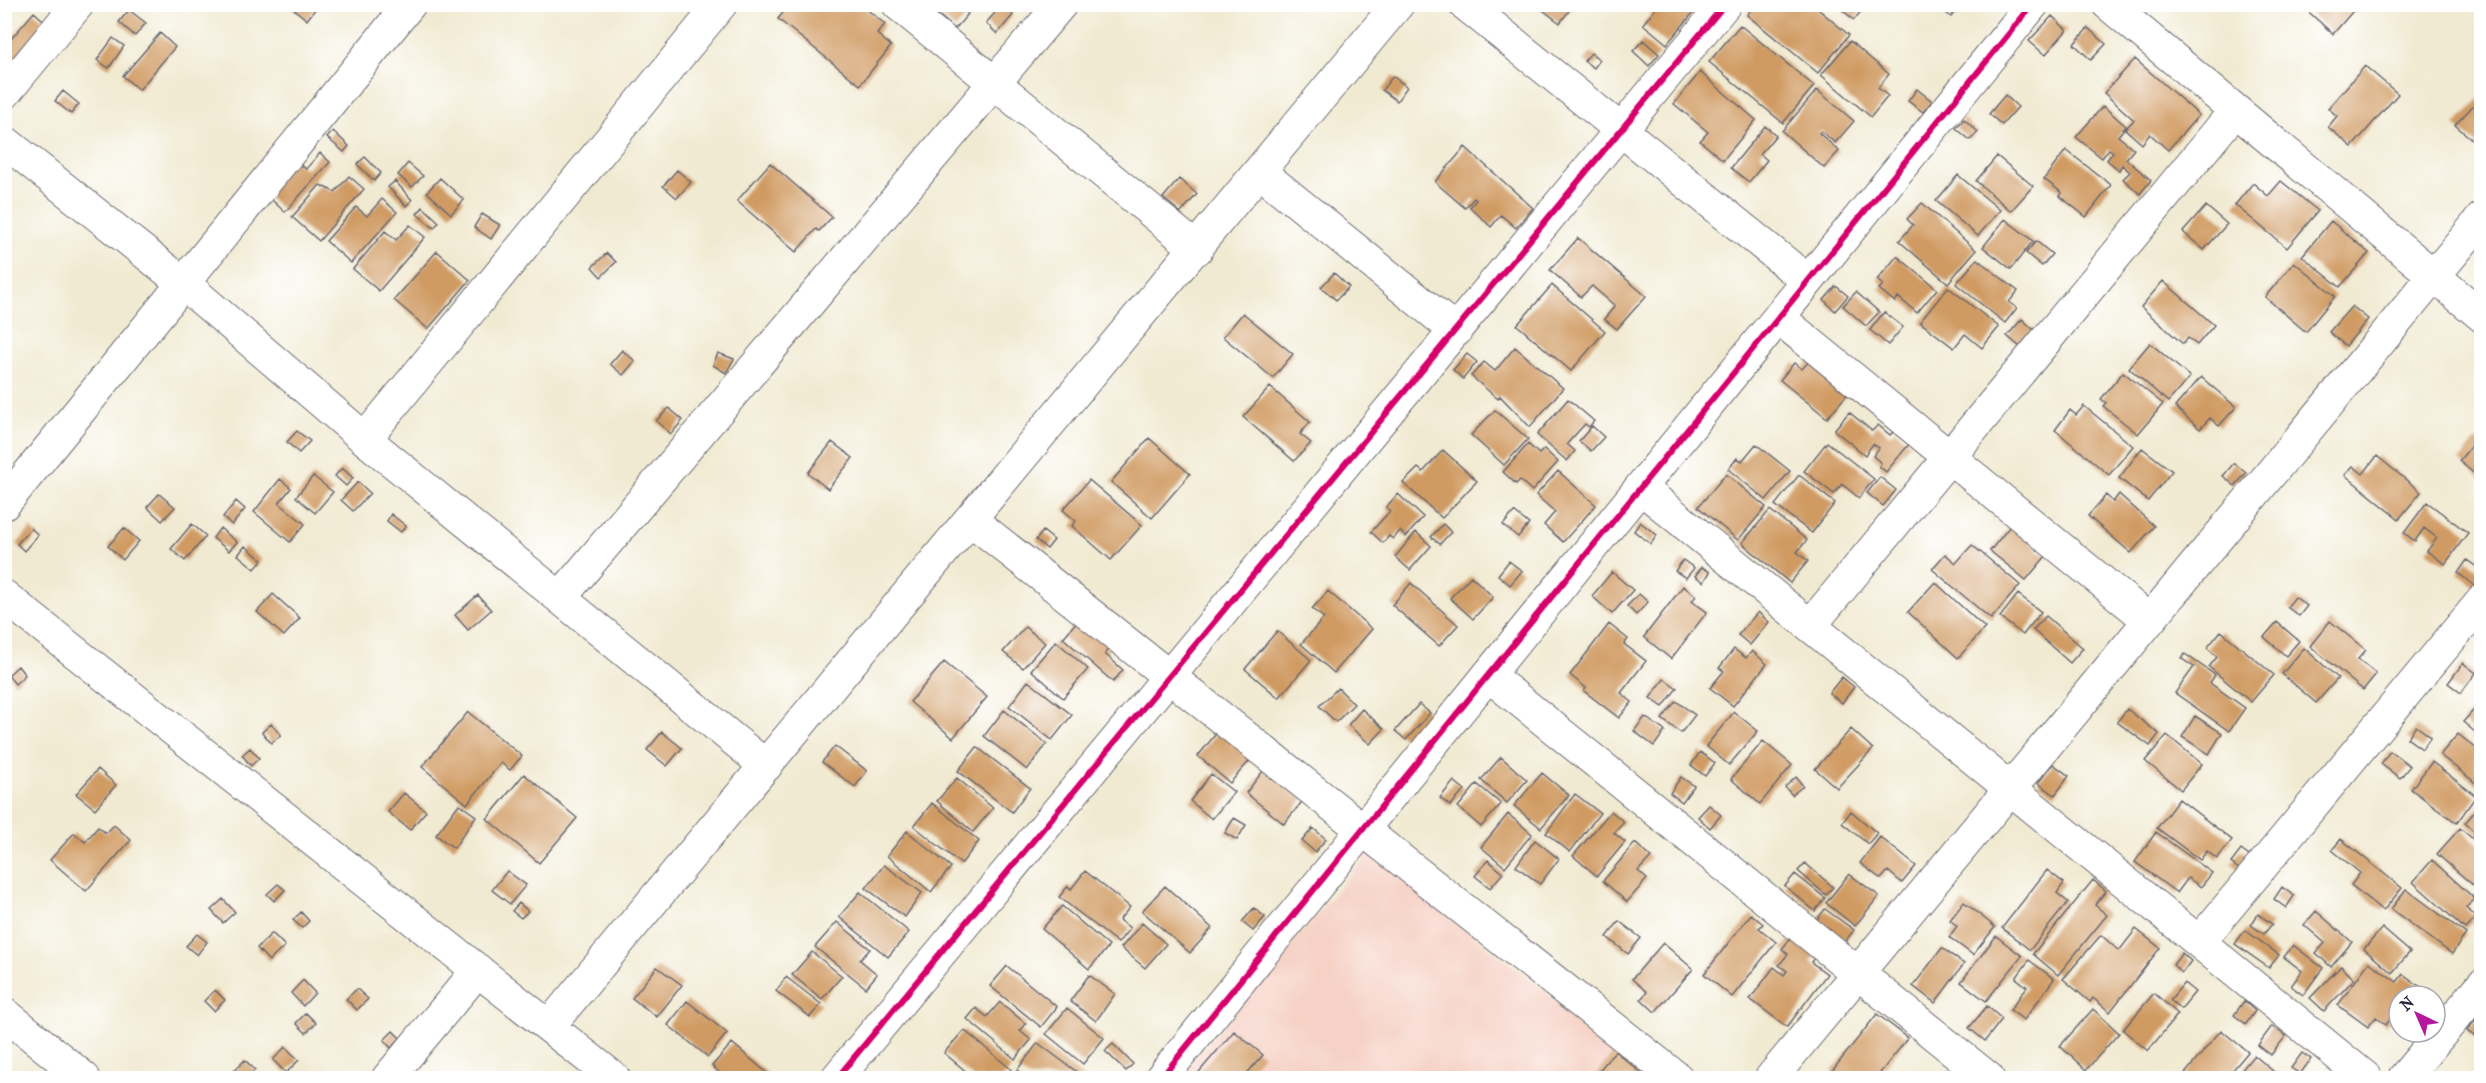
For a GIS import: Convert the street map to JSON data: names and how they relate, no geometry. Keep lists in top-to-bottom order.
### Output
{
  "north": "top left"
}
